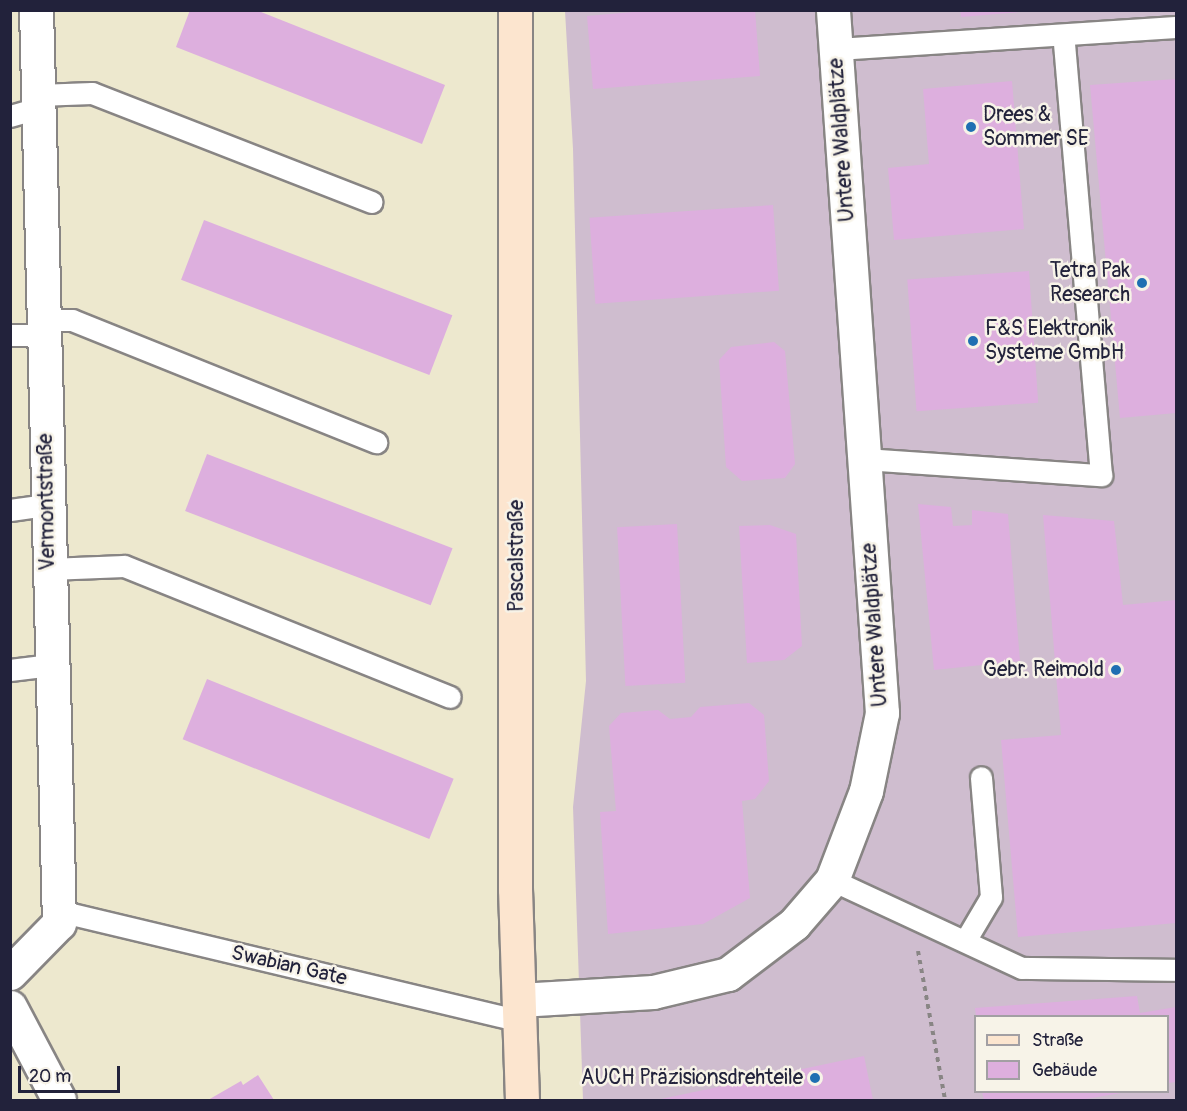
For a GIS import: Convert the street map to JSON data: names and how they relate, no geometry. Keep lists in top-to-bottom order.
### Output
{
  "streets": {
    "street": ["Untere Waldplätze", "Vermontstraße", "Pascalstraße"],
    "lane": ["Swabian Gate"]
  },
  "crossings": [
    ["Untere Waldplätze", "Pascalstraße"],
    ["Untere Waldplätze", "Swabian Gate"],
    ["Vermontstraße", "Swabian Gate"],
    ["Pascalstraße", "Swabian Gate"]
  ],
  "places": [
    "Drees & Sommer SE",
    "Tetra Pak Research",
    "F&S Elektronik Systeme GmbH",
    "Gebr. Reimold",
    "AUCH Präzisionsdrehteile"
  ],
  "legend": ["Straße", "Gebäude"],
  "scale_bar": "20 m"
}
